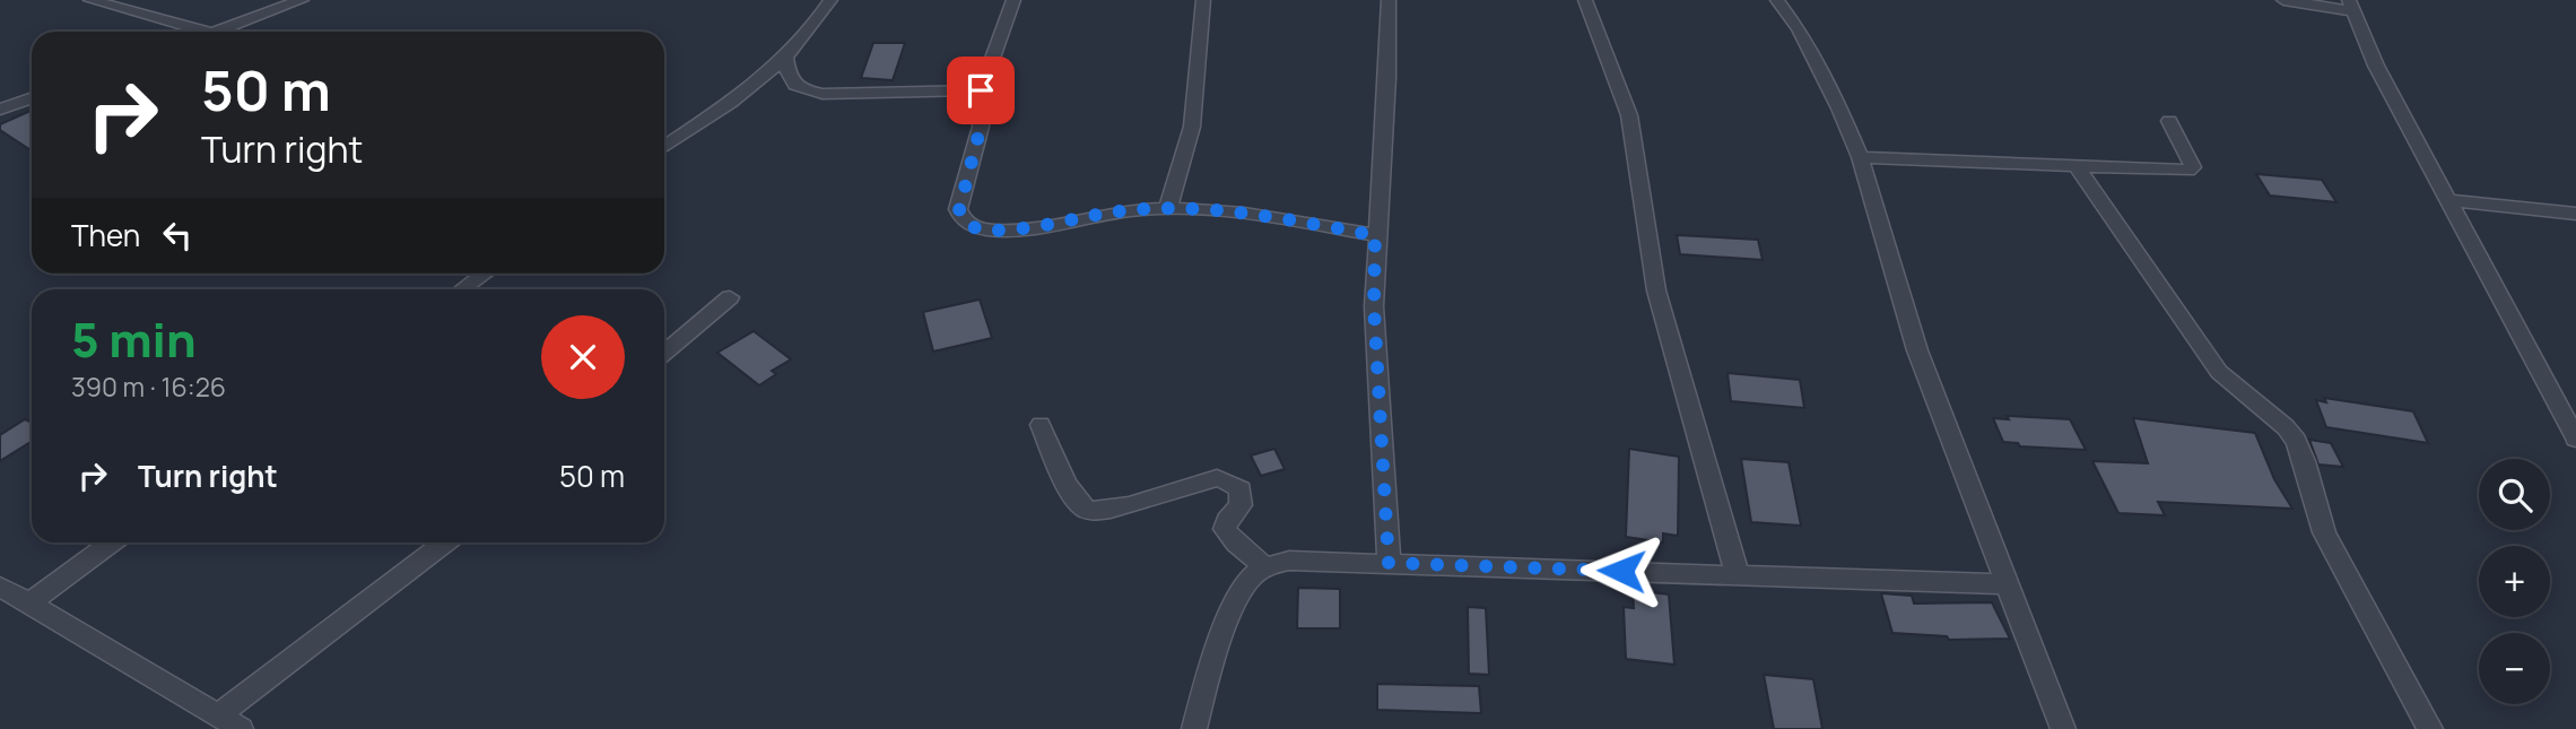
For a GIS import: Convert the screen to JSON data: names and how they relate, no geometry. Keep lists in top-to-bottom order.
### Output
{
  "page": {
    "turn": ["50 m", "Turn right"],
    "then": "Then",
    "heading": ["5 min", "390 m · 16:26"],
    "list": [
      {
        "name": "Turn right",
        "value": "50 m"
      }
    ],
    "map_buttons": ["+", "−"]
  }
}
